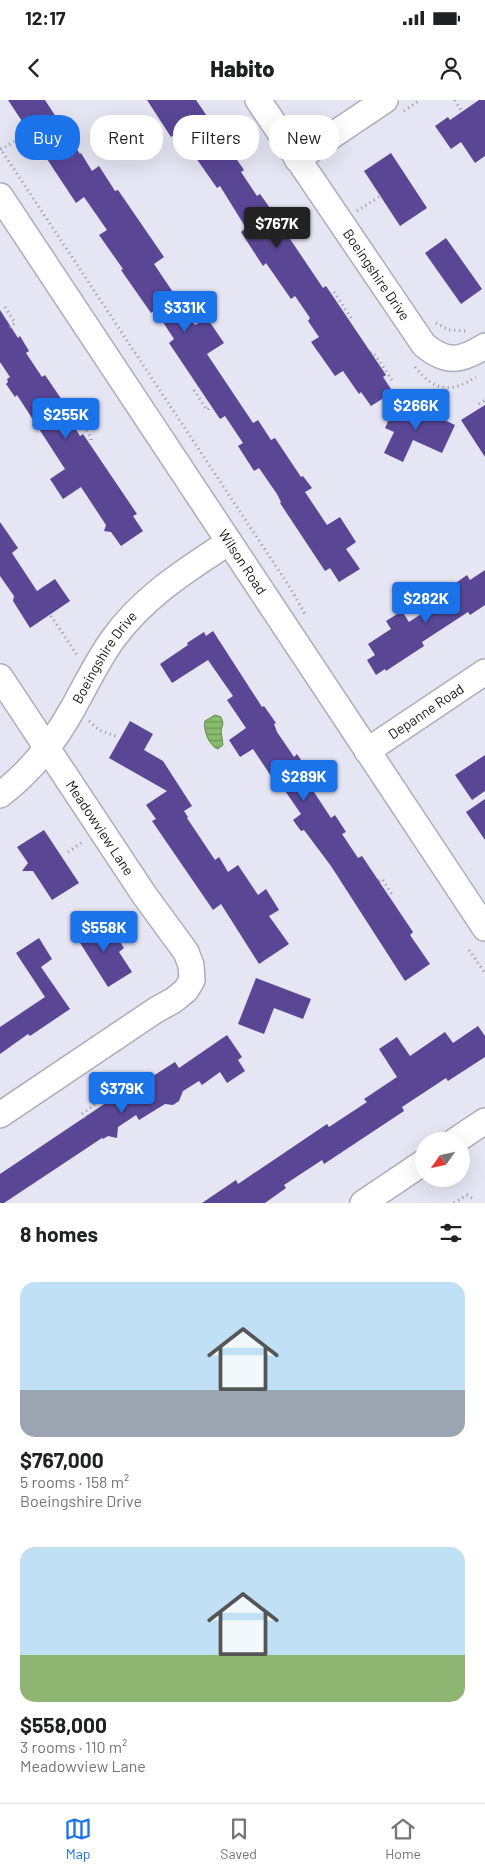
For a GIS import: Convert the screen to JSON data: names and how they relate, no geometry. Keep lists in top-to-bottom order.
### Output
{
  "streets": {
    "street": [
      "Boeingshire Drive",
      "Wilson Road",
      "Depanne Road",
      "Meadowview Lane"
    ]
  },
  "crossings": [
    ["Boeingshire Drive", "Wilson Road"],
    ["Boeingshire Drive", "Meadowview Lane"],
    ["Wilson Road", "Depanne Road"]
  ],
  "north": "bottom left",
  "page": {
    "status": "12:17",
    "header": "Habito",
    "chip": [
      "Buy",
      "Rent",
      "Filters",
      "New"
    ],
    "price": [
      "$767K",
      "$331K",
      "$266K",
      "$255K",
      "$282K",
      "$289K",
      "$558K",
      "$379K"
    ],
    "heading": "8 homes",
    "list": [
      {
        "name": "$767,000",
        "note": "5 rooms · 158 m² · Boeingshire Drive"
      },
      {
        "name": "$558,000",
        "note": "3 rooms · 110 m² · Meadowview Lane"
      }
    ],
    "tabs": ["Map", "Saved", "Home"]
  }
}
